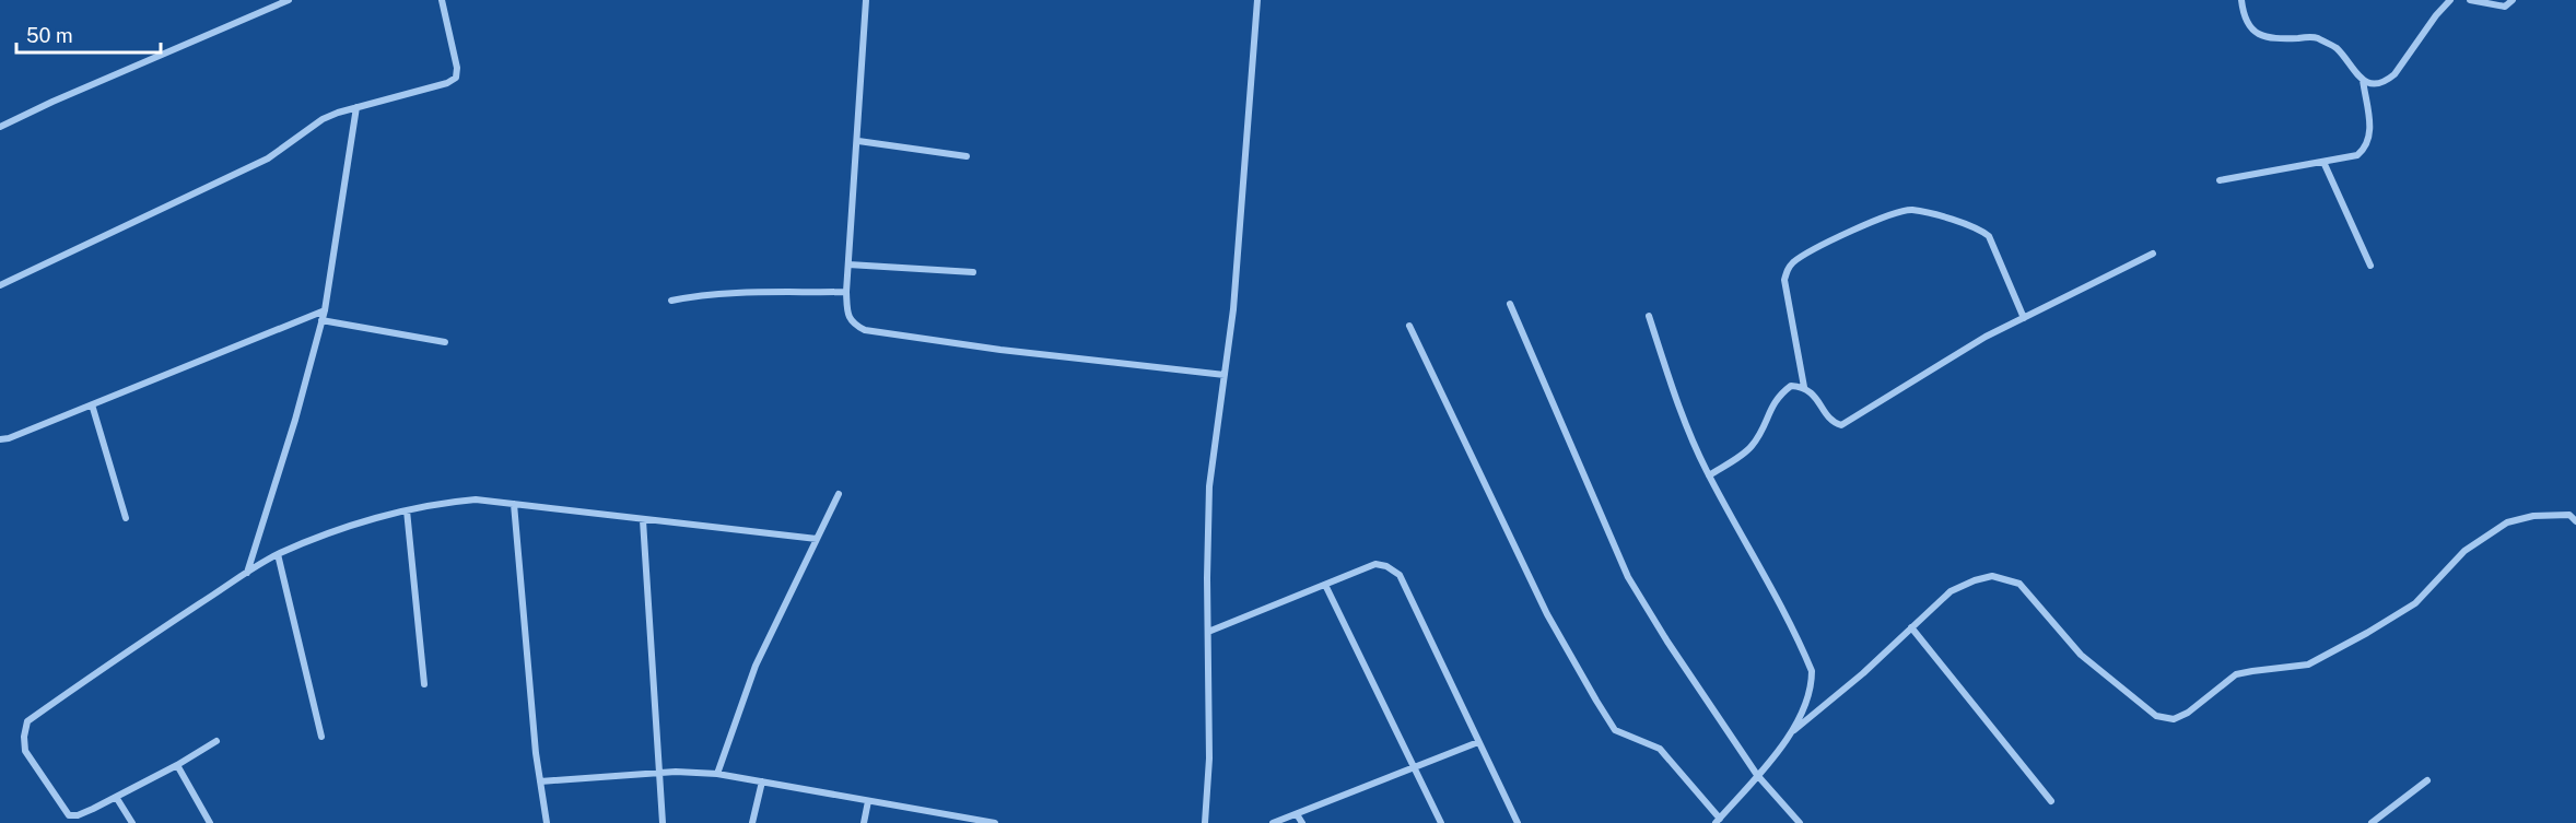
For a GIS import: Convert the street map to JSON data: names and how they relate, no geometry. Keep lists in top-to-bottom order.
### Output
{
  "scale_bar": "50 m"
}
